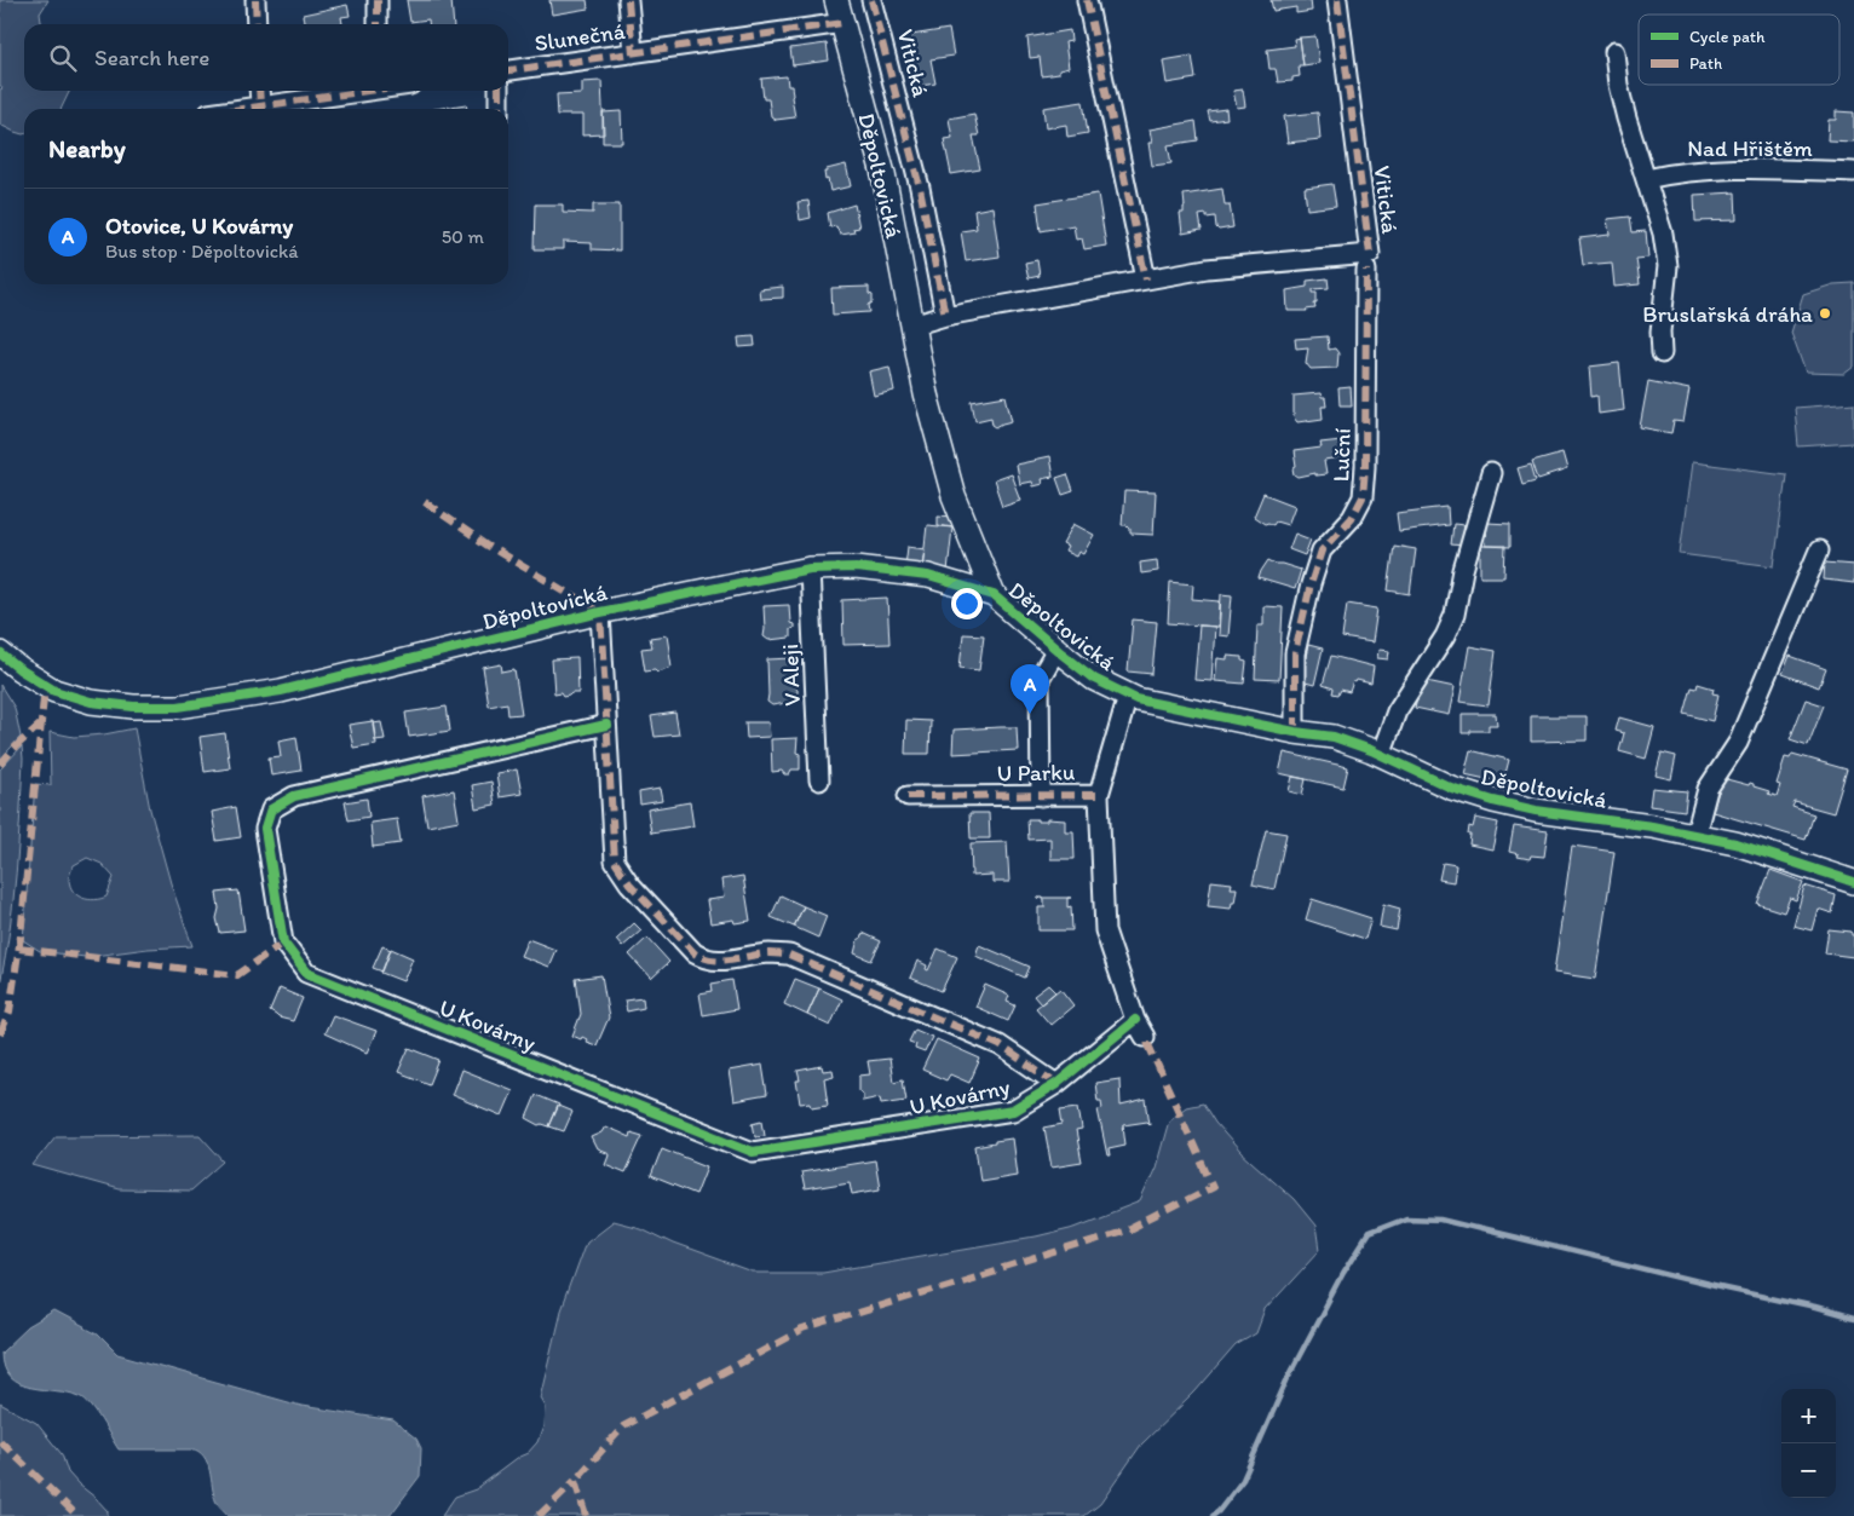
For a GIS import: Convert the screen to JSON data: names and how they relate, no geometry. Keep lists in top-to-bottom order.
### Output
{
  "streets": {
    "street": [
      "Slunečná",
      "Vitická",
      "Nad Hřištěm",
      "Děpoltovická",
      "Luční",
      "V Aleji",
      "U Parku",
      "U Kovárny"
    ]
  },
  "crossings": [
    ["Slunečná", "Děpoltovická"],
    ["Vitická", "Děpoltovická"],
    ["Děpoltovická", "Luční"],
    ["Děpoltovická", "V Aleji"],
    ["Děpoltovická", "U Parku"],
    ["Děpoltovická", "U Kovárny"]
  ],
  "places": ["Bruslařská dráha"],
  "legend": ["Cycle path", "Path"],
  "page": {
    "search": "Search here",
    "heading": "Nearby",
    "list": [
      {
        "mark": "A",
        "name": "Otovice, U Kovárny",
        "note": "Bus stop · Děpoltovická",
        "value": "50 m"
      }
    ],
    "pins": "A",
    "map_buttons": ["+", "−"]
  }
}
